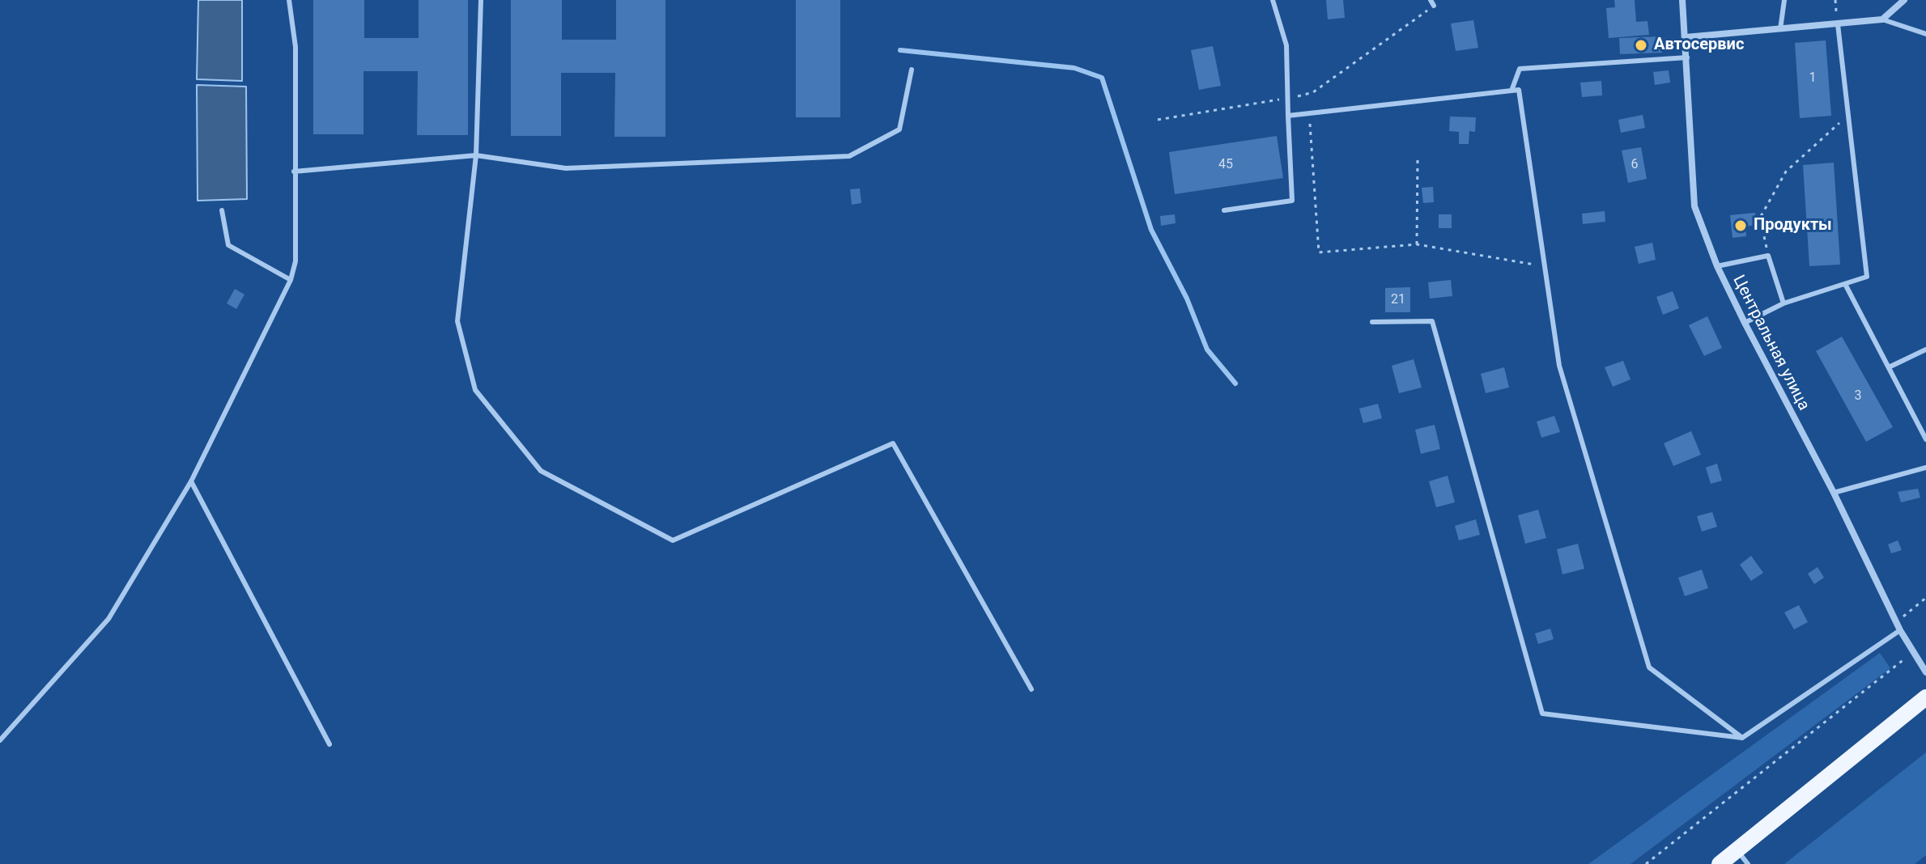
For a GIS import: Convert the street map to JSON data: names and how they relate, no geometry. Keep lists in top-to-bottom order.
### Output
{
  "streets": {
    "street": ["Центральная улица"]
  },
  "places": ["Автосервис", "Продукты"],
  "house_numbers": [
    "1",
    "45",
    "6",
    "21",
    "3"
  ]
}
